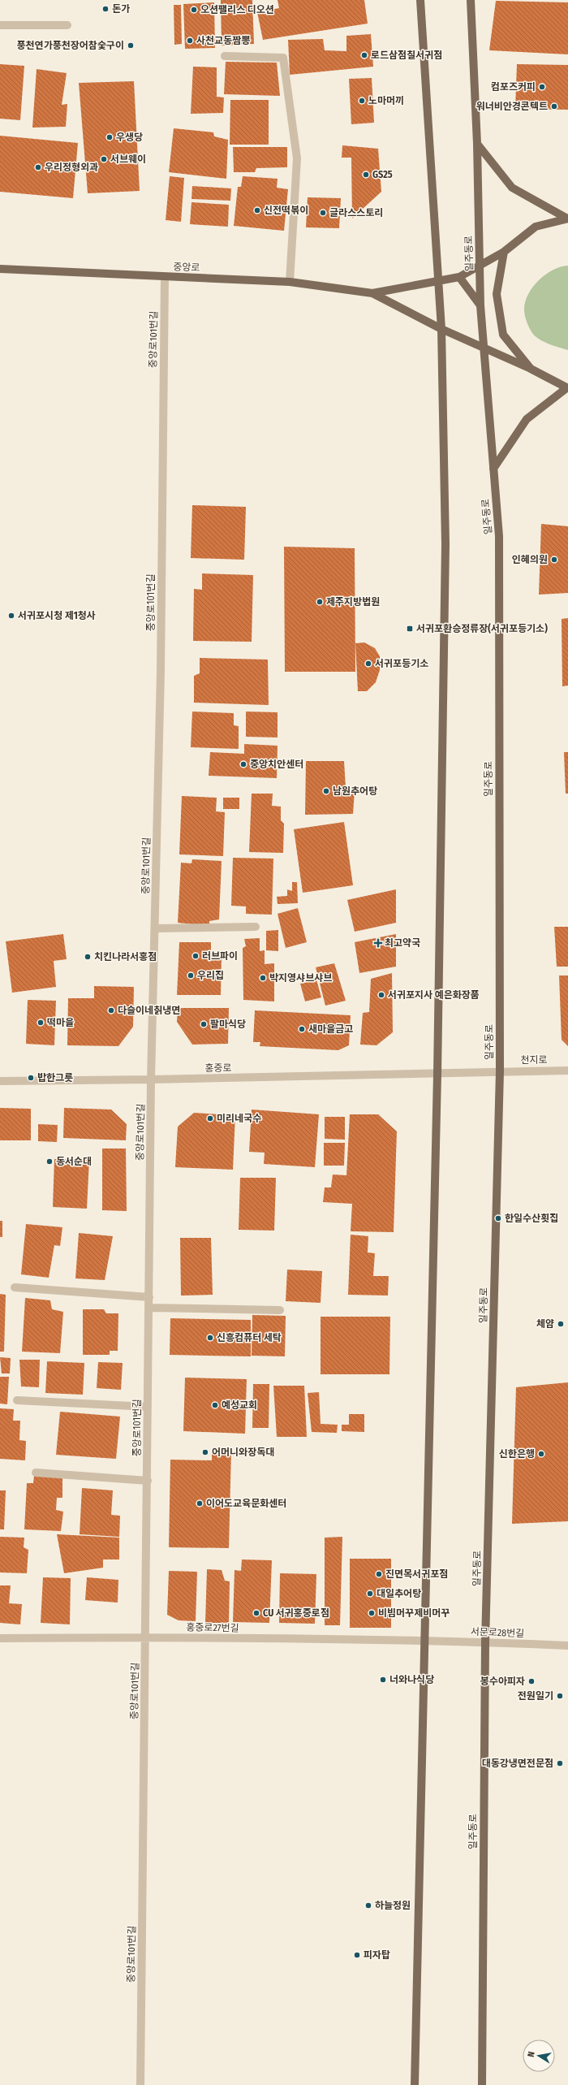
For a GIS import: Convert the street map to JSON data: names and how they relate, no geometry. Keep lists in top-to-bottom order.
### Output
{
  "streets": {
    "main road": ["일주동로", "중앙로"],
    "street": [
      "중앙로101번길",
      "천지로",
      "홍중로",
      "홍중로27번길",
      "서문로28번길"
    ]
  },
  "crossings": [
    ["일주동로", "천지로"],
    ["일주동로", "서문로28번길"],
    ["중앙로", "중앙로101번길"],
    ["중앙로101번길", "홍중로"],
    ["중앙로101번길", "홍중로27번길"],
    ["천지로", "홍중로"],
    ["홍중로27번길", "서문로28번길"]
  ],
  "places": {
    "other": [
      "돈가",
      "오션팰리스 디오션",
      "사천교동짬뽕",
      "풍천연가풍천장어참숯구이",
      "로드삼점칠서귀점",
      "컴포즈커피",
      "노마머끼",
      "워너비안경콘텍트",
      "우생당",
      "서브웨이",
      "우리정형외과",
      "GS25",
      "신전떡볶이",
      "글라스스토리",
      "인혜의원",
      "제주지방법원",
      "서귀포시청 제1청사",
      "서귀포등기소",
      "중앙치안센터",
      "남원추어탕",
      "러브파이",
      "치킨나라서홍점",
      "우리집",
      "박지영샤브샤브",
      "서귀포지사 예은화장품",
      "다슬이네칡냉면",
      "떡마을",
      "팔마식당",
      "새마을금고",
      "밥한그릇",
      "미리네국수",
      "동서순대",
      "한일수산횟집",
      "체얌",
      "신흥컴퓨터 세탁",
      "예성교회",
      "어머니와장독대",
      "신한은행",
      "이어도교육문화센터",
      "진면목서귀포점",
      "대일추어탕",
      "CU 서귀홍중로점",
      "비빔머꾸제비머꾸",
      "너와나식당",
      "봉수아피자",
      "전원일기",
      "대동강냉면전문점",
      "하늘정원",
      "피자탑"
    ],
    "transit": ["서귀포환승정류장(서귀포등기소)"],
    "health": ["최고약국"]
  },
  "north": "left"
}
